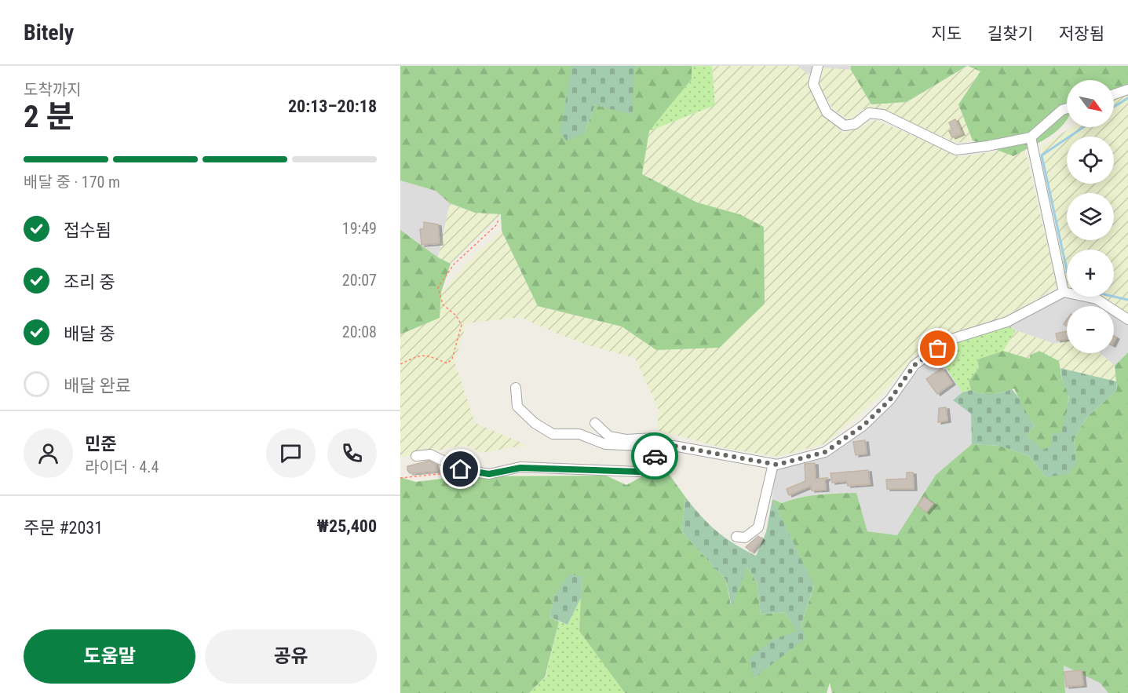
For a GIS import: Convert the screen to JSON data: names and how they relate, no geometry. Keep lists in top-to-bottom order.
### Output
{
  "north": "bottom right",
  "page": {
    "header": "Bitely",
    "nav": ["지도", "길찾기", "저장됨"],
    "heading": ["2 분", "도착까지", "20:13–20:18"],
    "panel": [
      "민준",
      "라이더 · 4.4",
      "주문 #2031",
      "₩25,400"
    ],
    "map_buttons": ["+", "−"],
    "bar": "배달 중 · 170 m",
    "list": [
      ["접수됨", "19:49"],
      ["조리 중", "20:07"],
      ["배달 중", "20:08"],
      "배달 완료"
    ],
    "buttons": ["도움말", "공유"]
  }
}
